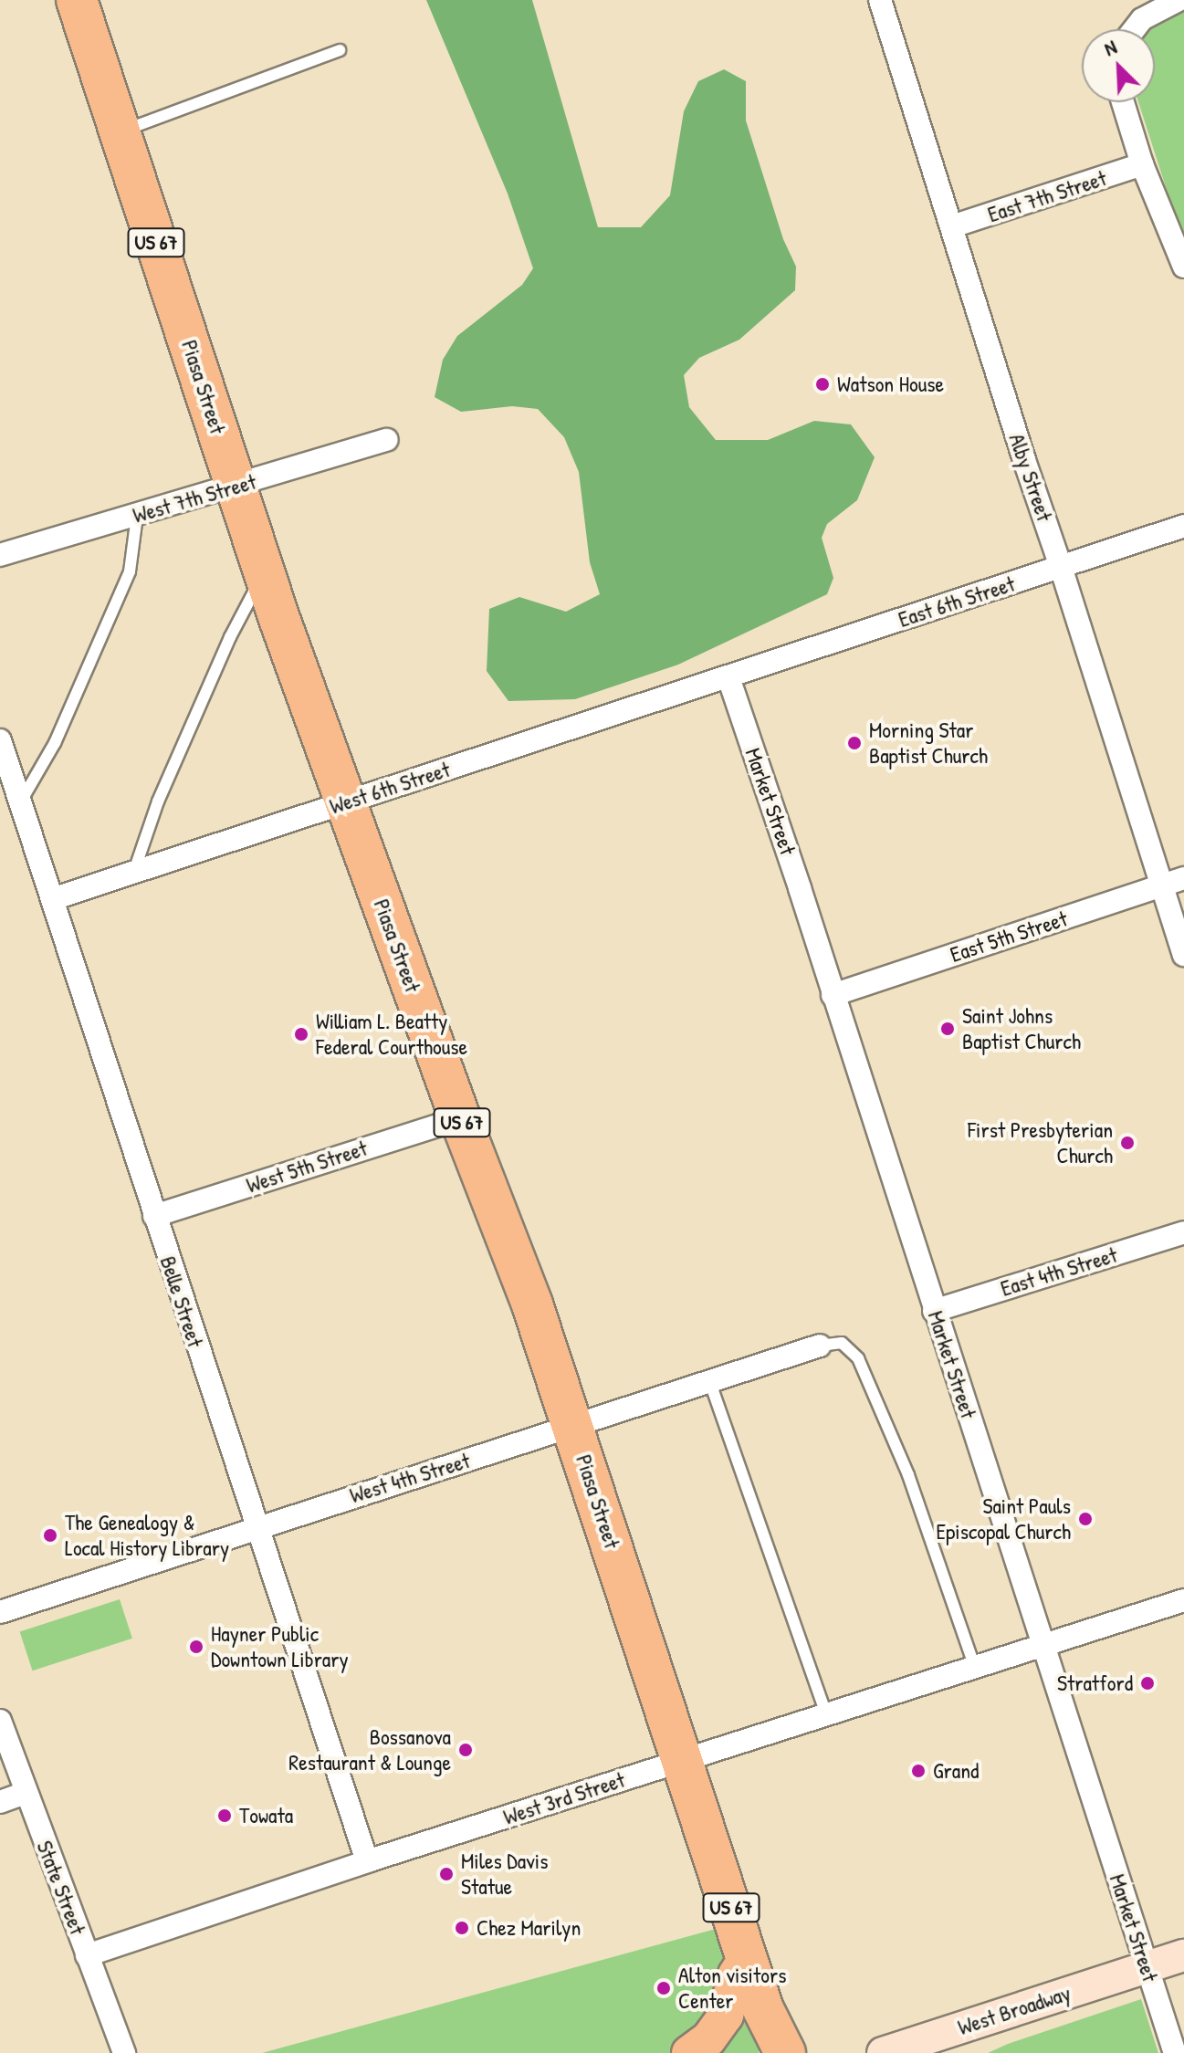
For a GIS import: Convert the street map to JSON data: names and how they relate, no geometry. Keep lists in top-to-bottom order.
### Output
{
  "streets": {
    "highway": ["US 67", "Piasa Street"],
    "street": [
      "East 7th Street",
      "Alby Street",
      "West 7th Street",
      "East 6th Street",
      "West 6th Street",
      "Market Street",
      "East 5th Street",
      "West 5th Street",
      "East 4th Street",
      "Belle Street",
      "West 4th Street",
      "West 3rd Street",
      "State Street",
      "West Broadway"
    ]
  },
  "crossings": [
    ["East 7th Street", "Alby Street"],
    ["Piasa Street", "West 7th Street"],
    ["Piasa Street", "West 6th Street"],
    ["Piasa Street", "West 5th Street"],
    ["Piasa Street", "West 4th Street"],
    ["Piasa Street", "West 3rd Street"],
    ["Alby Street", "East 6th Street"],
    ["Alby Street", "East 5th Street"],
    ["East 6th Street", "West 6th Street"],
    ["East 6th Street", "Market Street"],
    ["West 6th Street", "Market Street"],
    ["West 6th Street", "Belle Street"],
    ["Market Street", "East 5th Street"],
    ["Market Street", "East 4th Street"],
    ["Market Street", "West 3rd Street"],
    ["Market Street", "West Broadway"],
    ["West 5th Street", "Belle Street"],
    ["Belle Street", "West 4th Street"],
    ["Belle Street", "West 3rd Street"],
    ["West 3rd Street", "State Street"]
  ],
  "places": [
    "Watson House",
    "Morning Star Baptist Church",
    "Saint Johns Baptist Church",
    "William L. Beatty Federal Courthouse",
    "First Presbyterian Church",
    "Saint Pauls Episcopal Church",
    "The Genealogy & Local History Library",
    "Hayner Public Downtown Library",
    "Stratford",
    "Bossanova Restaurant & Lounge",
    "Grand",
    "Towata",
    "Miles Davis Statue",
    "Chez Marilyn",
    "Alton visitors Center"
  ],
  "north": "top left"
}
